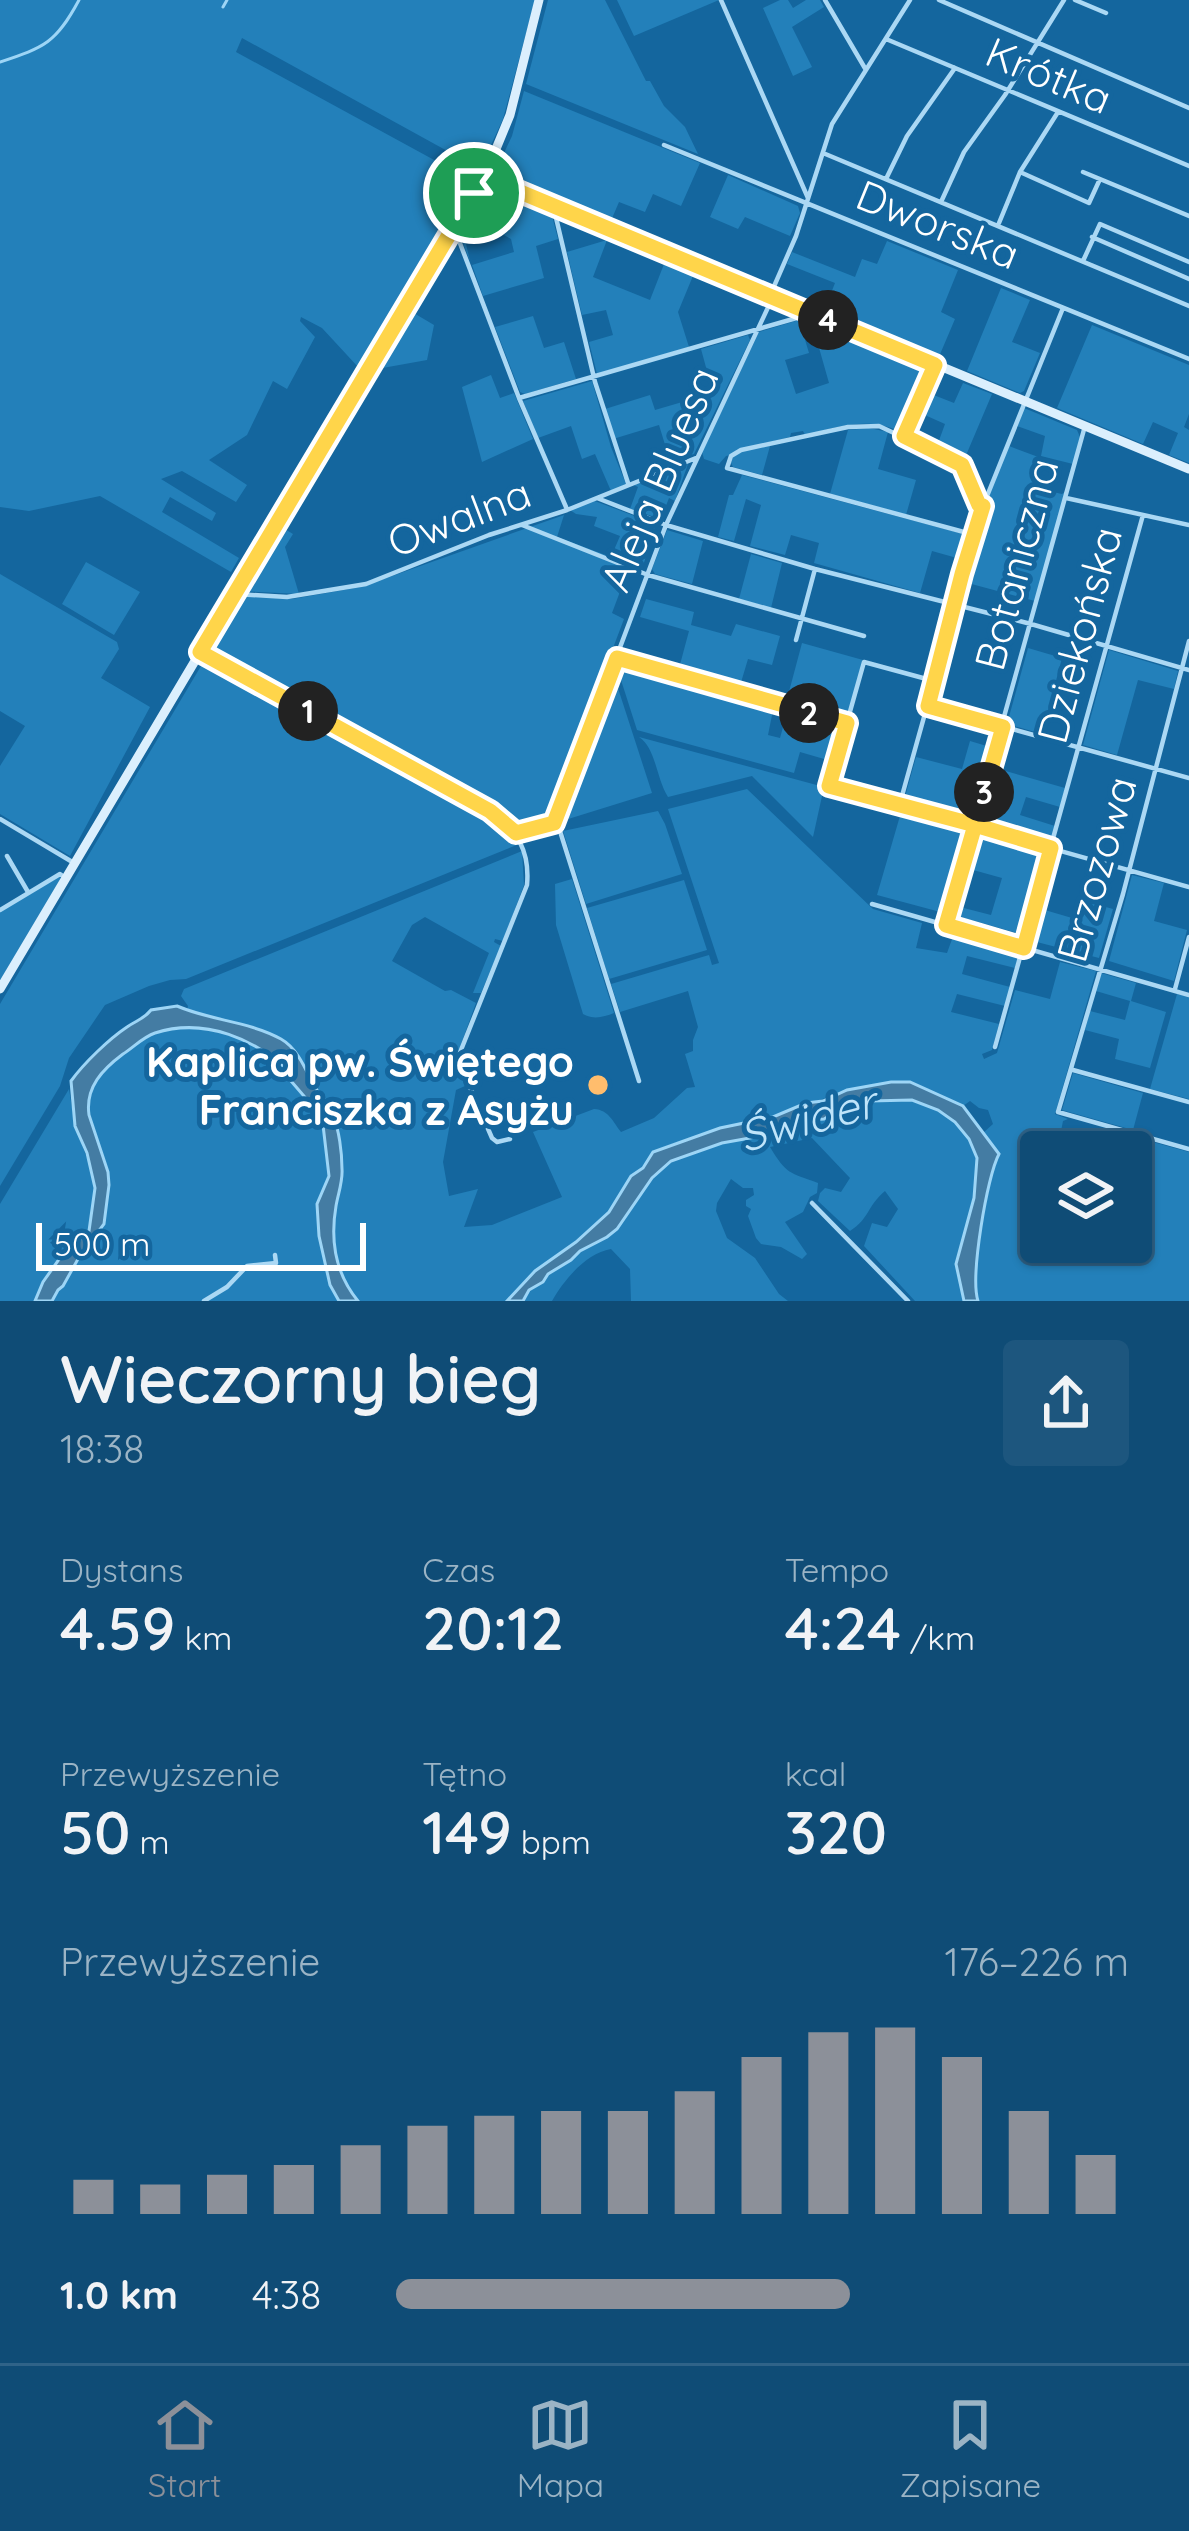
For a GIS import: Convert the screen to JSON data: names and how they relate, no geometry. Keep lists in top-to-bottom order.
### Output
{
  "streets": {
    "street": [
      "Krótka",
      "Dworska",
      "Aleja Bluesa",
      "Owalna",
      "Botaniczna",
      "Dziekońska",
      "Brzozowa"
    ]
  },
  "crossings": [
    ["Krótka", "Aleja Bluesa"],
    ["Dworska", "Aleja Bluesa"],
    ["Aleja Bluesa", "Owalna"]
  ],
  "water": ["Świder"],
  "places": ["Kaplica pw. Świętego Franciszka z Asyżu"],
  "scale_bar": "500 m",
  "page": {
    "pins": [
      "4",
      "1",
      "2",
      "3"
    ],
    "scale": "500 m",
    "heading": ["Wieczorny bieg", "18:38"],
    "stats": [
      ["Dystans", "4.59 km"],
      ["Czas", "20:12"],
      ["Tempo", "4:24 /km"],
      ["Przewyższenie", "50 m"],
      ["Tętno", "149 bpm"],
      ["kcal", "320"]
    ],
    "chart": ["Przewyższenie", "176–226 m"],
    "list": [
      {
        "name": "1.0 km",
        "note": "4:38"
      }
    ],
    "tabs": ["Start", "Mapa", "Zapisane"]
  }
}
